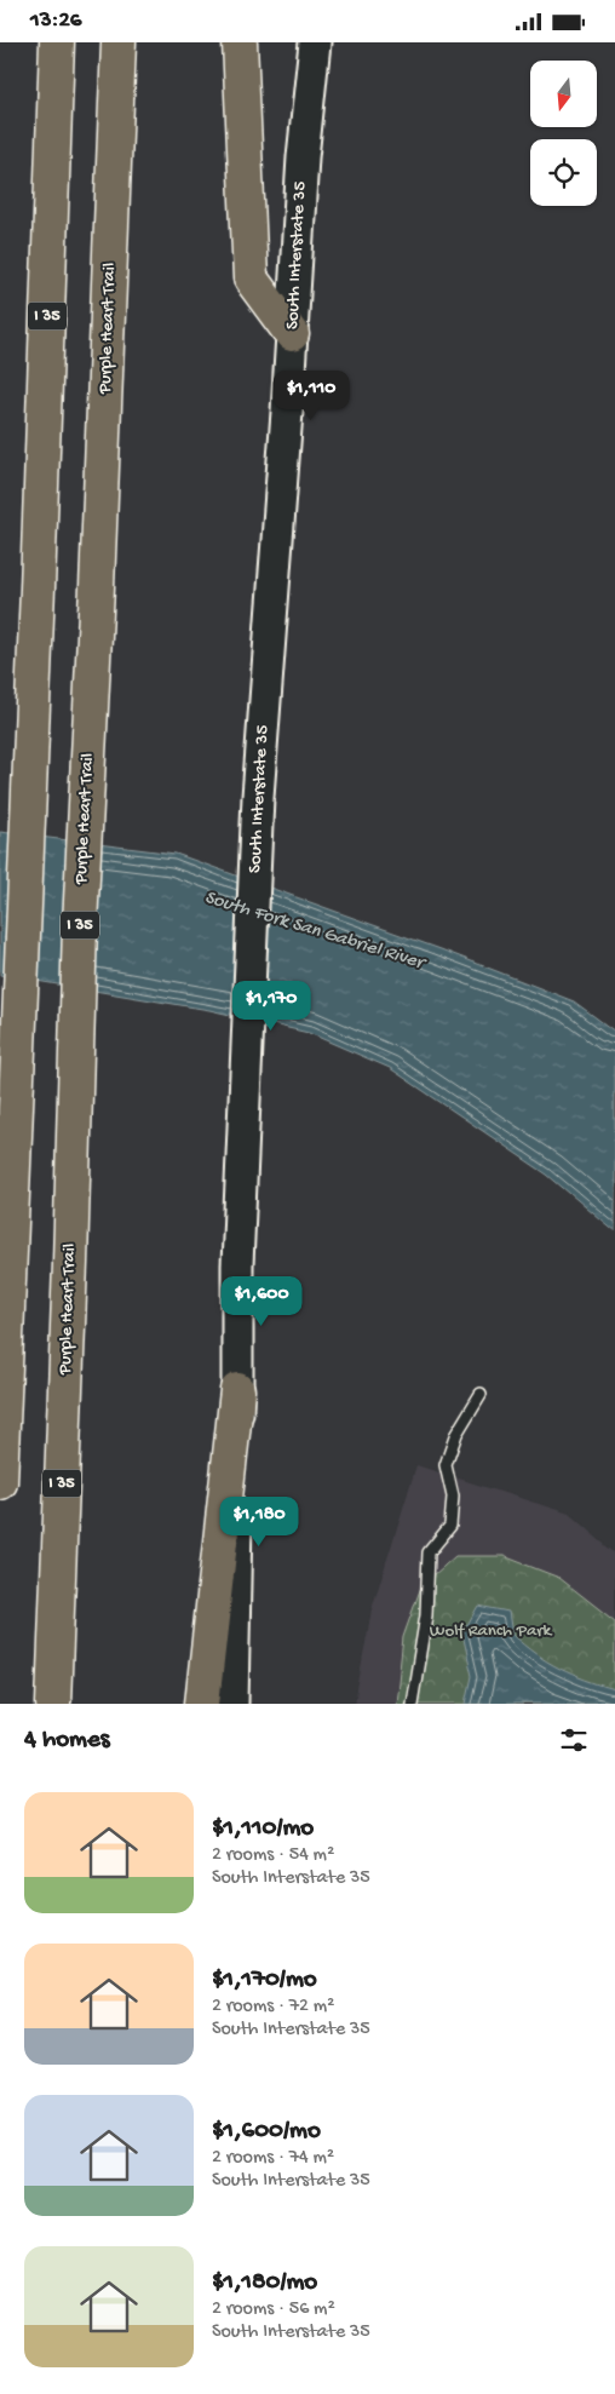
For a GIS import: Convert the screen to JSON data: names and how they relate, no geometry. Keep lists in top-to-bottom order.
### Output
{
  "streets": {
    "highway": ["I 35", "Purple Heart Trail"],
    "main road": ["South Interstate 35"]
  },
  "water": ["South Fork San Gabriel River"],
  "parks": ["Wolf Ranch Park"],
  "north": "bottom",
  "page": {
    "status": "13:26",
    "price": [
      "$1,110",
      "$1,170",
      "$1,600",
      "$1,180"
    ],
    "heading": "4 homes",
    "list": [
      {
        "name": "$1,110/mo",
        "note": "2 rooms · 54 m² · South Interstate 35"
      },
      {
        "name": "$1,170/mo",
        "note": "2 rooms · 72 m² · South Interstate 35"
      },
      {
        "name": "$1,600/mo",
        "note": "2 rooms · 74 m² · South Interstate 35"
      },
      {
        "name": "$1,180/mo",
        "note": "2 rooms · 56 m² · South Interstate 35"
      }
    ]
  }
}
